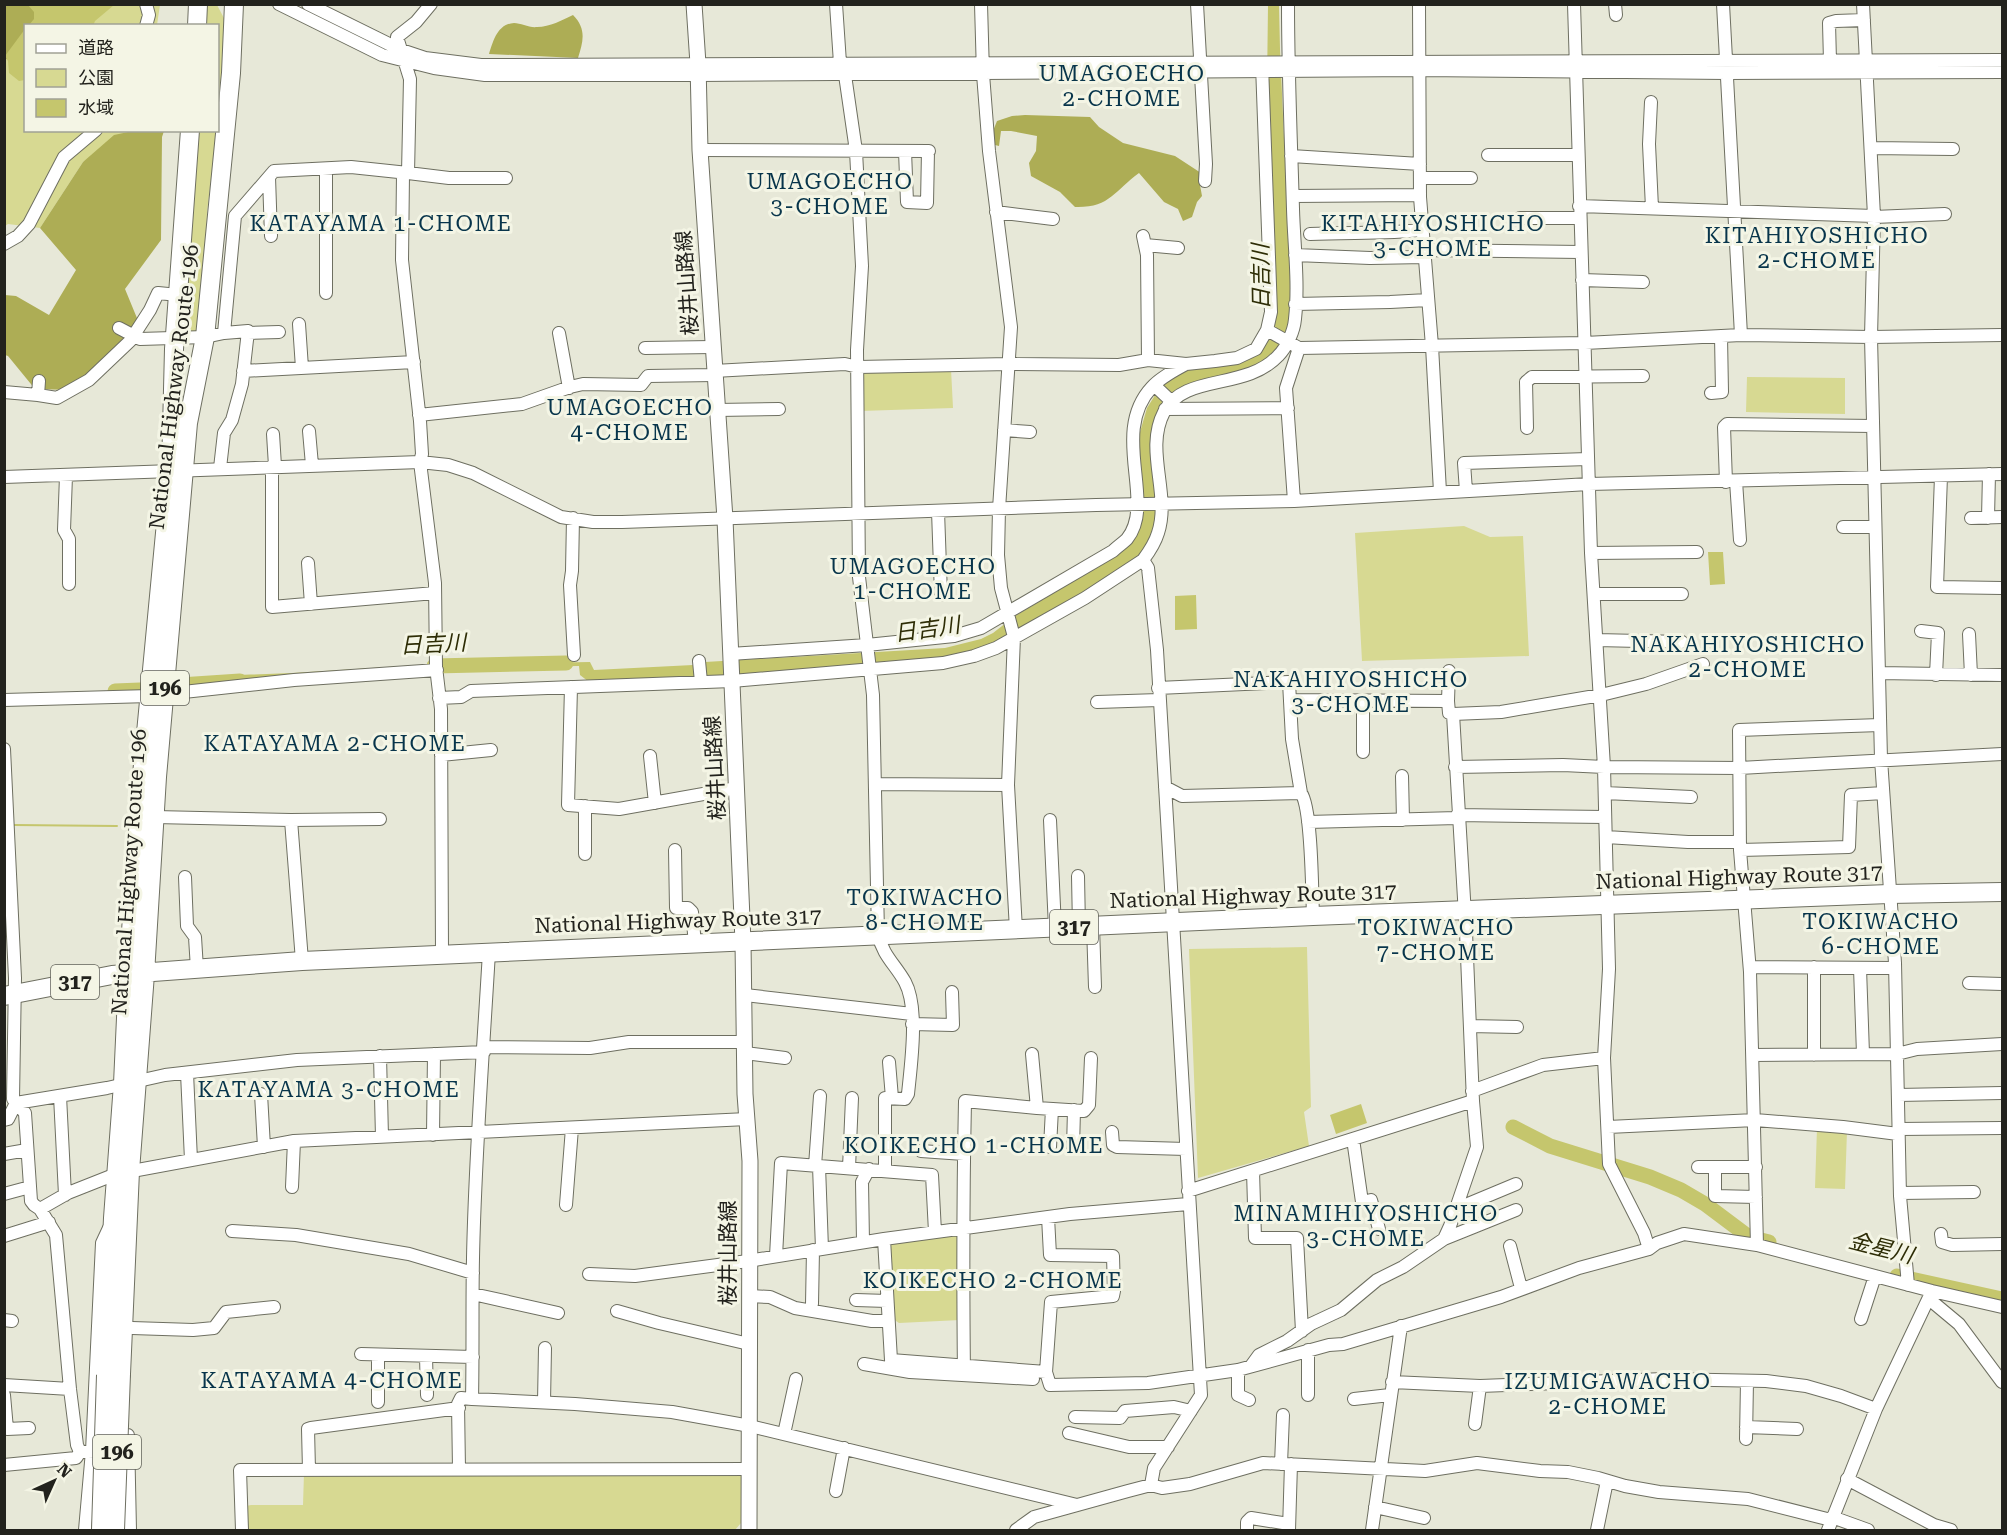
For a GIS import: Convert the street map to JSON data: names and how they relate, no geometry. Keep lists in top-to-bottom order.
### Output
{
  "streets": {
    "highway": [
      "National Highway Route 196",
      "196",
      "National Highway Route 317",
      "317"
    ],
    "main road": ["桜井山路線"]
  },
  "crossings": [
    ["桜井山路線", "National Highway Route 317"],
    ["National Highway Route 196", "National Highway Route 317"]
  ],
  "districts": [
    "UMAGOECHO 2-CHOME",
    "UMAGOECHO 3-CHOME",
    "KATAYAMA 1-CHOME",
    "KITAHIYOSHICHO 3-CHOME",
    "KITAHIYOSHICHO 2-CHOME",
    "UMAGOECHO 4-CHOME",
    "UMAGOECHO 1-CHOME",
    "NAKAHIYOSHICHO 2-CHOME",
    "NAKAHIYOSHICHO 3-CHOME",
    "KATAYAMA 2-CHOME",
    "TOKIWACHO 8-CHOME",
    "TOKIWACHO 6-CHOME",
    "TOKIWACHO 7-CHOME",
    "KATAYAMA 3-CHOME",
    "KOIKECHO 1-CHOME",
    "MINAMIHIYOSHICHO 3-CHOME",
    "KOIKECHO 2-CHOME",
    "KATAYAMA 4-CHOME",
    "IZUMIGAWACHO 2-CHOME"
  ],
  "water": ["日吉川", "金星川"],
  "legend": ["道路", "公園", "水域"],
  "north": "top right"
}
